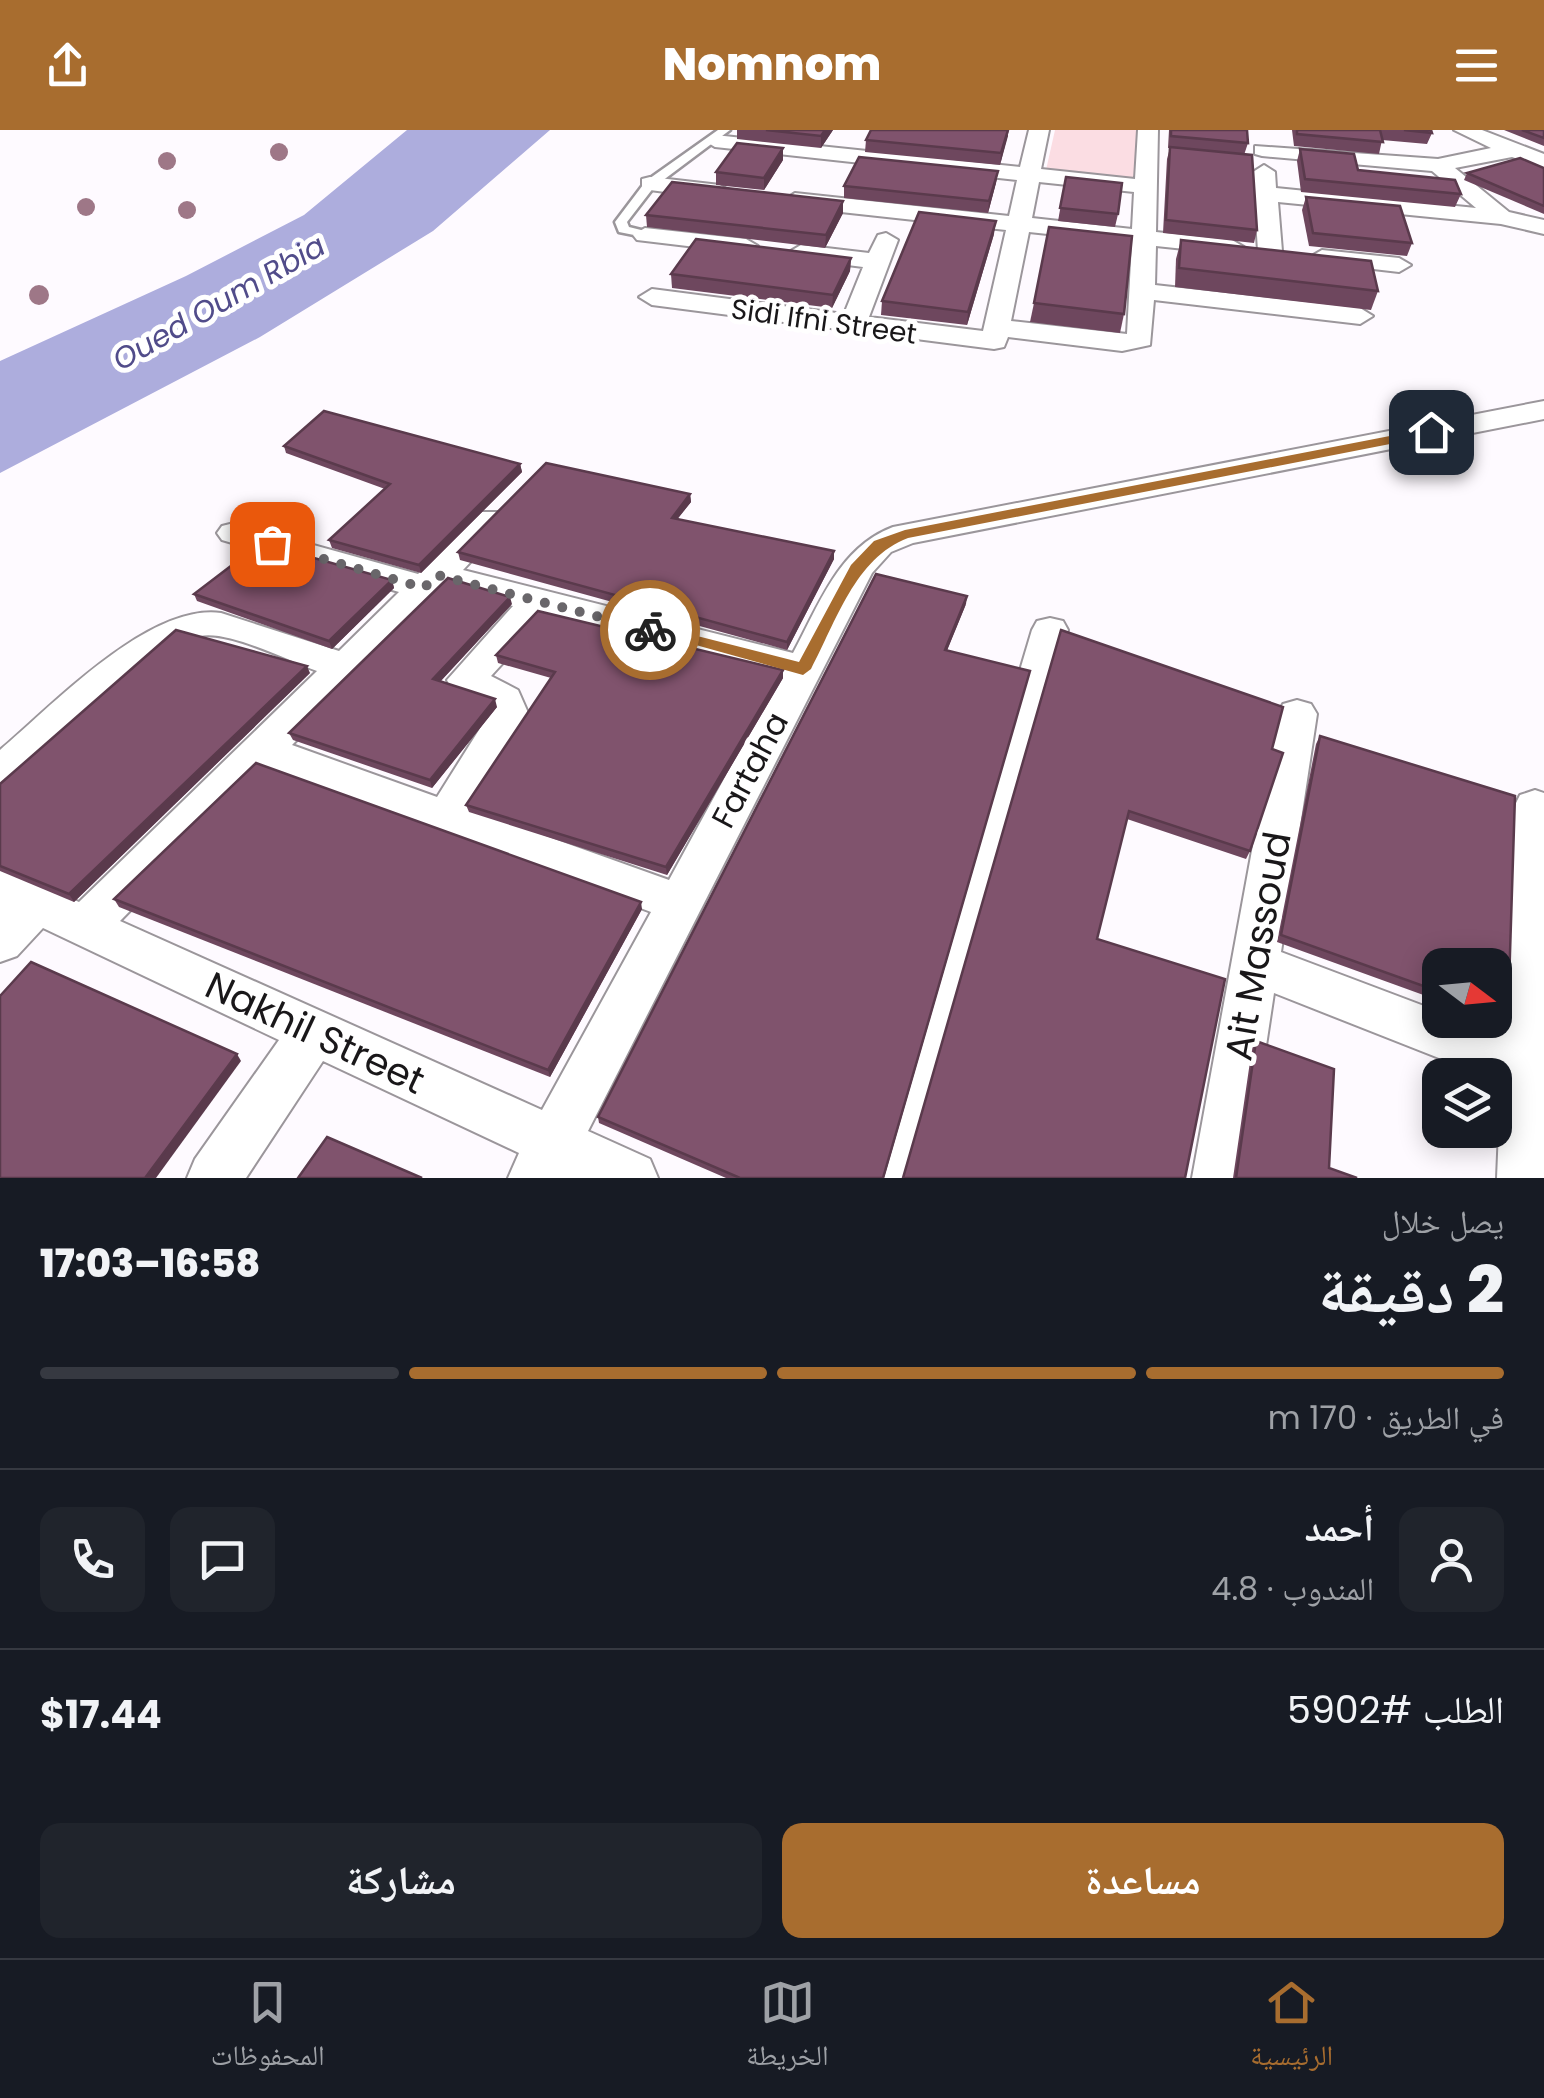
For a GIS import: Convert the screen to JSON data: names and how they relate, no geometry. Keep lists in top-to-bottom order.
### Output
{
  "streets": {
    "street": [
      "Sidi Ifni Street",
      "Fartaha",
      "Ait Massoud",
      "Nakhil Street"
    ]
  },
  "crossings": [
    ["Fartaha", "Nakhil Street"]
  ],
  "water": ["Oued Oum Rbia"],
  "north": "right",
  "page": {
    "header": "Nomnom",
    "heading": ["2 دقيقة", "يصل خلال", "16:58–17:03"],
    "panel": [
      "أحمد",
      "المندوب · 4.8",
      "الطلب #5902",
      "$17.44"
    ],
    "bar": "في الطريق · 170 m",
    "buttons": ["مساعدة", "مشاركة"],
    "tabs": ["الرئيسية", "الخريطة", "المحفوظات"]
  }
}
